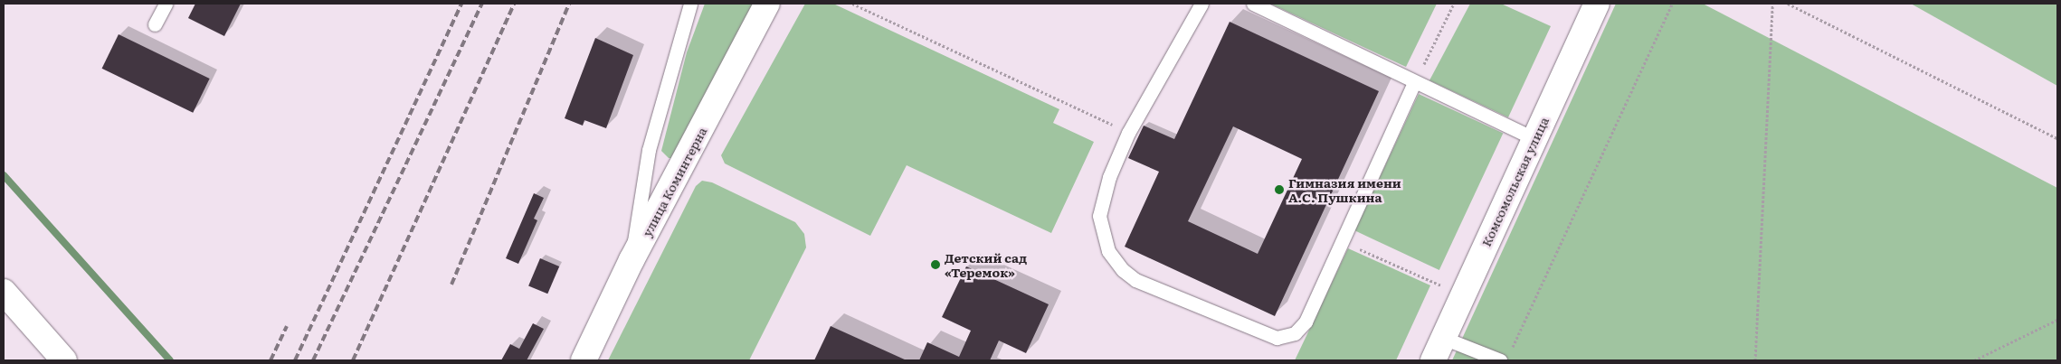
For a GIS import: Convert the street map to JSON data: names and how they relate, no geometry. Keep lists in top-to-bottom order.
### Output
{
  "streets": {
    "street": ["улица Коминтерна", "Комсомольская улица"]
  },
  "places": ["Гимназия имени А.С. Пушкина", "Детский сад «Теремок»"]
}
